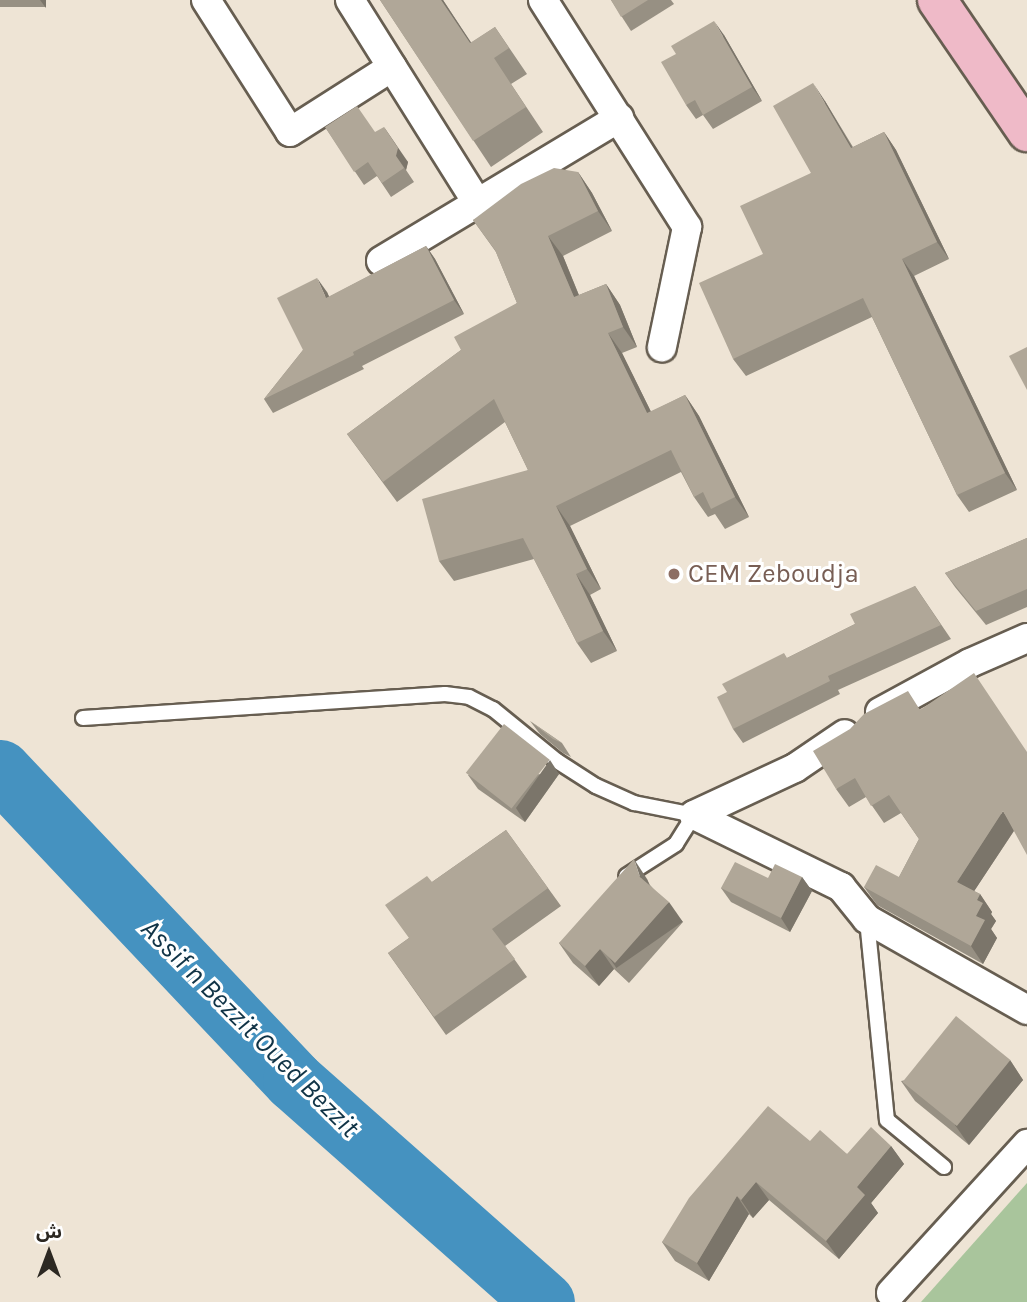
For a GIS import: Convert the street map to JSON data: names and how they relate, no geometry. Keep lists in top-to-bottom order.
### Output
{
  "water": ["Assif n Bezzit Oued Bezzit"],
  "places": ["CEM Zeboudja"],
  "north": "top"
}
